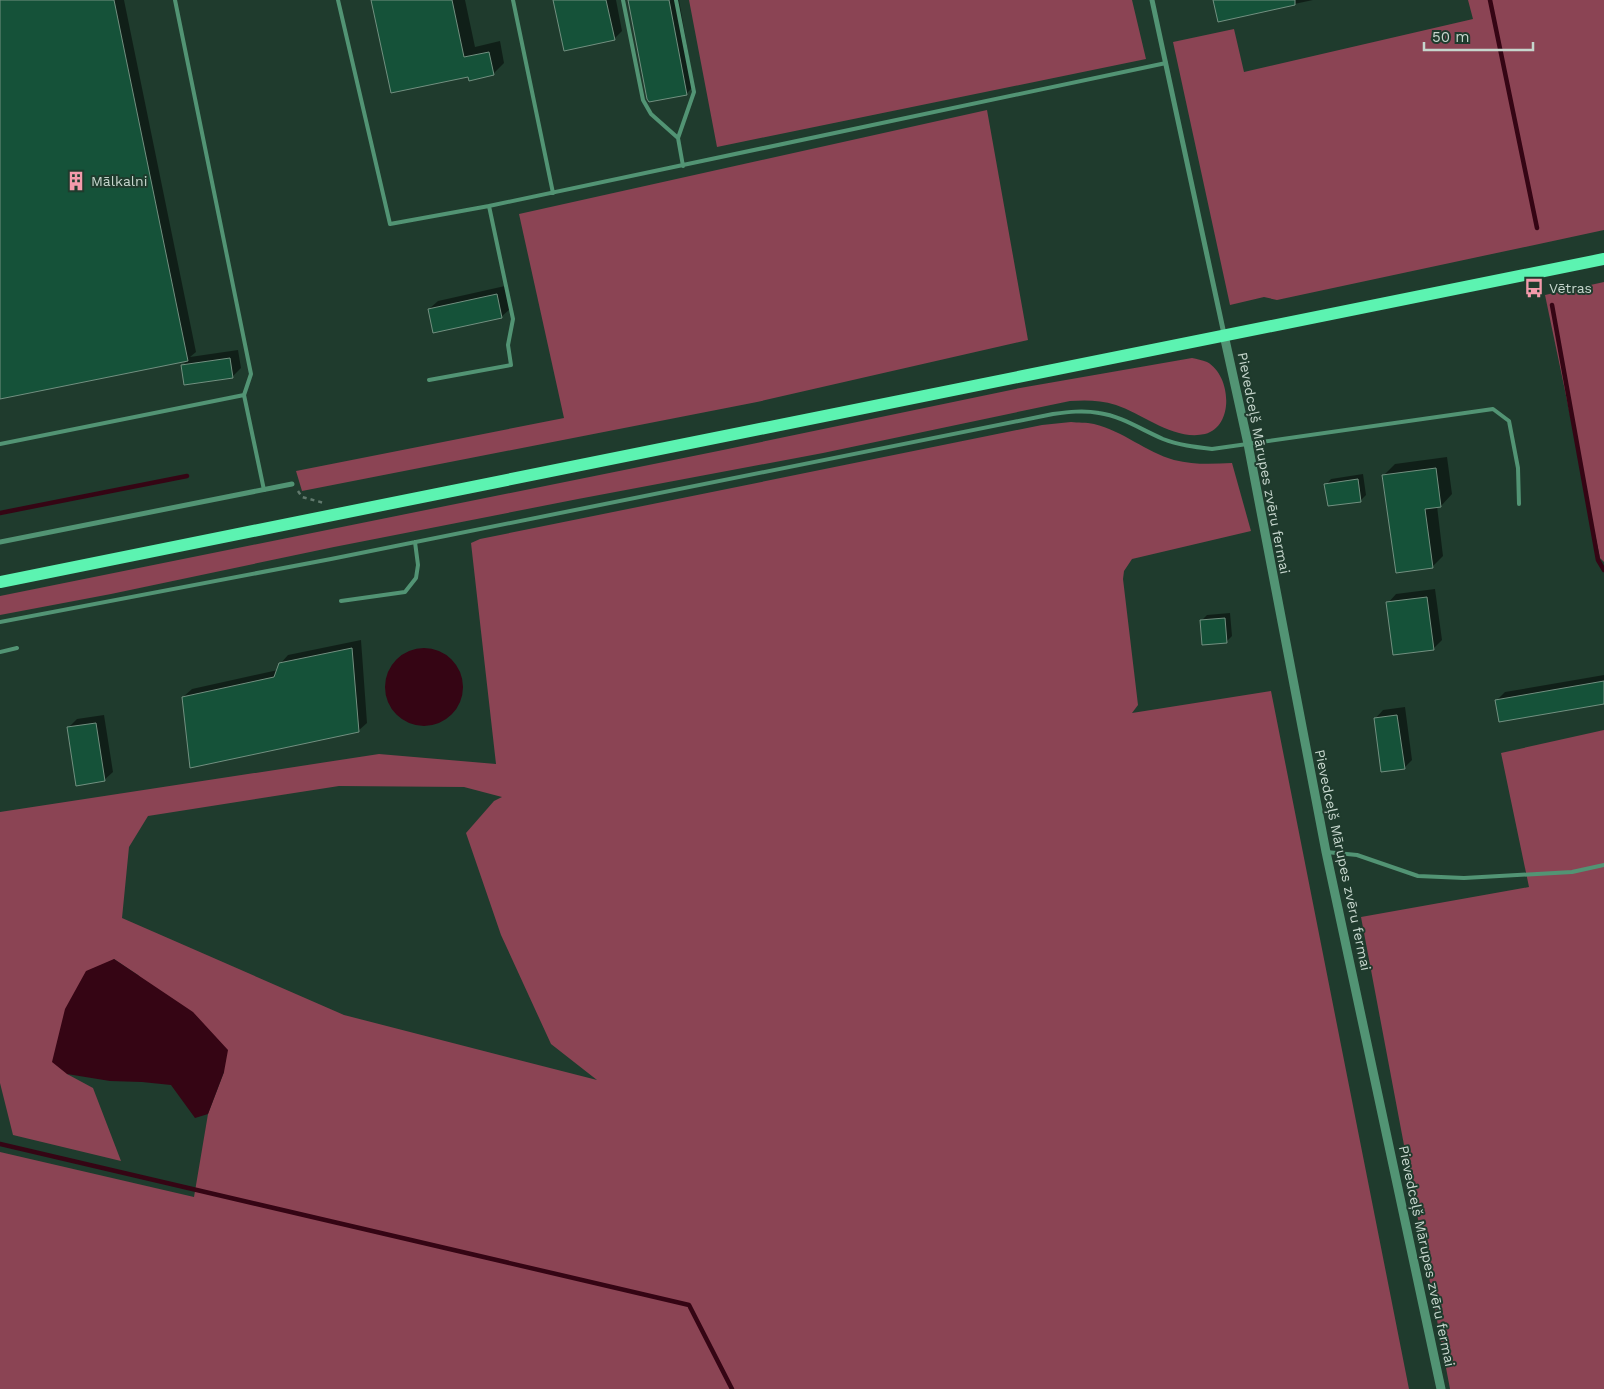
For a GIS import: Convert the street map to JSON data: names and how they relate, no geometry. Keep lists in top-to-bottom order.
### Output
{
  "streets": {
    "street": ["Pievedceļš Mārupes zvēru fermai"]
  },
  "places": {
    "building": ["Mālkalni"],
    "bus stop": ["Vētras"]
  },
  "scale_bar": "50 m"
}
